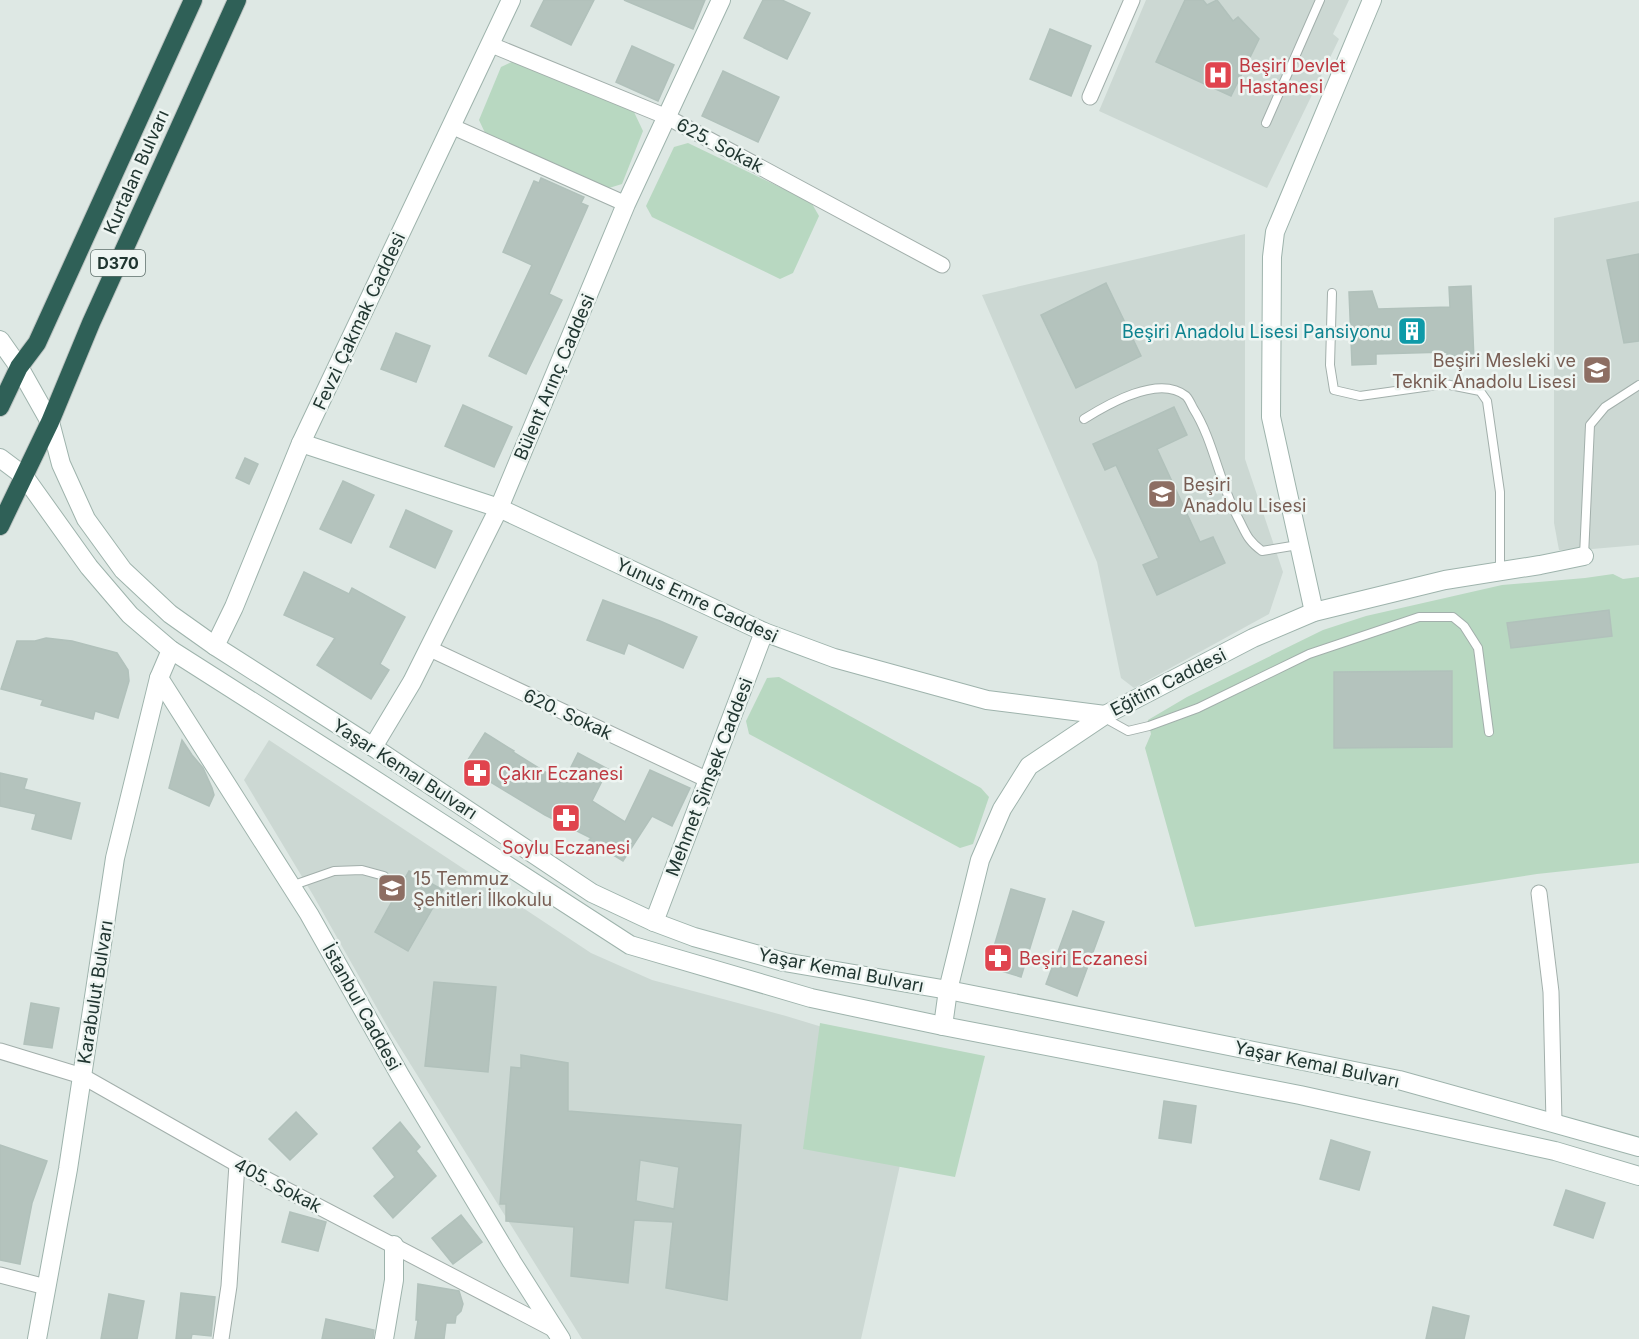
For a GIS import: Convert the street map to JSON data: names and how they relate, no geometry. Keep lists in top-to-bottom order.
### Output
{
  "streets": {
    "highway": ["Kurtalan Bulvarı", "D370"],
    "street": [
      "625. Sokak",
      "Fevzi Çakmak Caddesi",
      "Bülent Arınç Caddesi",
      "Yunus Emre Caddesi",
      "Eğitim Caddesi",
      "620. Sokak",
      "Yaşar Kemal Bulvarı",
      "Mehmet Şimşek Caddesi",
      "Karabulut Bulvarı",
      "İstanbul Caddesi",
      "405. Sokak"
    ]
  },
  "crossings": [
    ["625. Sokak", "Fevzi Çakmak Caddesi"],
    ["625. Sokak", "Bülent Arınç Caddesi"],
    ["Kurtalan Bulvarı", "Yaşar Kemal Bulvarı"],
    ["Fevzi Çakmak Caddesi", "Yunus Emre Caddesi"],
    ["Fevzi Çakmak Caddesi", "Yaşar Kemal Bulvarı"],
    ["Bülent Arınç Caddesi", "Yunus Emre Caddesi"],
    ["Bülent Arınç Caddesi", "620. Sokak"],
    ["Bülent Arınç Caddesi", "Yaşar Kemal Bulvarı"],
    ["Yunus Emre Caddesi", "Eğitim Caddesi"],
    ["Yunus Emre Caddesi", "Mehmet Şimşek Caddesi"],
    ["Eğitim Caddesi", "Yaşar Kemal Bulvarı"],
    ["620. Sokak", "Mehmet Şimşek Caddesi"],
    ["Yaşar Kemal Bulvarı", "Mehmet Şimşek Caddesi"],
    ["Yaşar Kemal Bulvarı", "Karabulut Bulvarı"],
    ["Karabulut Bulvarı", "İstanbul Caddesi"],
    ["Karabulut Bulvarı", "405. Sokak"],
    ["İstanbul Caddesi", "405. Sokak"]
  ],
  "places": {
    "hospital": ["Beşiri Devlet Hastanesi"],
    "building": ["Beşiri Anadolu Lisesi Pansiyonu"],
    "school or university": ["Beşiri Mesleki ve Teknik Anadolu Lisesi", "Beşiri Anadolu Lisesi", "15 Temmuz Şehitleri İlkokulu"],
    "pharmacy": ["Çakır Eczanesi", "Soylu Eczanesi", "Beşiri Eczanesi"]
  }
}
